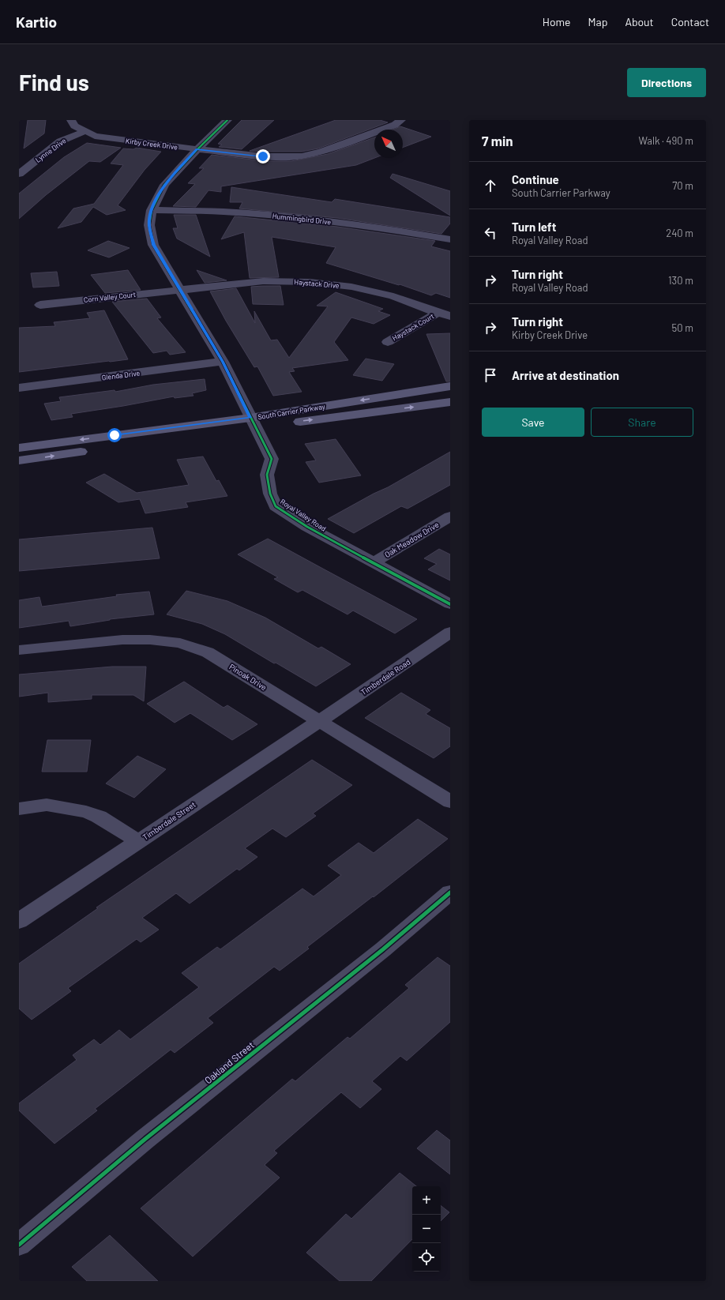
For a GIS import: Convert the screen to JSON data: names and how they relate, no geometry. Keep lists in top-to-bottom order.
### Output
{
  "streets": {
    "main road": ["South Carrier Parkway"],
    "street": [
      "Kirby Creek Drive",
      "Lynne Drive",
      "Hummingbird Drive",
      "Haystack Drive",
      "Corn Valley Court",
      "Haystack Court",
      "Glenda Drive",
      "Royal Valley Road",
      "Oak Meadow Drive",
      "Pinoak Drive",
      "Timberdale Road",
      "Timberdale Street",
      "Oakland Street"
    ]
  },
  "crossings": [
    ["Kirby Creek Drive", "Lynne Drive"],
    ["Kirby Creek Drive", "Royal Valley Road"],
    ["Hummingbird Drive", "Royal Valley Road"],
    ["Haystack Drive", "Corn Valley Court"],
    ["Haystack Drive", "Haystack Court"],
    ["Haystack Drive", "Royal Valley Road"],
    ["Corn Valley Court", "Royal Valley Road"],
    ["Glenda Drive", "Royal Valley Road"],
    ["South Carrier Parkway", "Royal Valley Road"],
    ["Royal Valley Road", "Oak Meadow Drive"],
    ["Pinoak Drive", "Timberdale Road"],
    ["Pinoak Drive", "Timberdale Street"],
    ["Timberdale Road", "Timberdale Street"]
  ],
  "north": "top left",
  "page": {
    "header": "Kartio",
    "nav": [
      "Home",
      "Map",
      "About",
      "Contact"
    ],
    "buttons": [
      "Directions",
      ["Save", "Share"]
    ],
    "title": "Find us",
    "heading": ["7 min", "Walk · 490 m"],
    "list": [
      ["Continue", "South Carrier Parkway", "70 m"],
      ["Turn left", "Royal Valley Road", "240 m"],
      ["Turn right", "Royal Valley Road", "130 m"],
      ["Turn right", "Kirby Creek Drive", "50 m"],
      "Arrive at destination"
    ],
    "map_buttons": ["+", "−"]
  }
}
